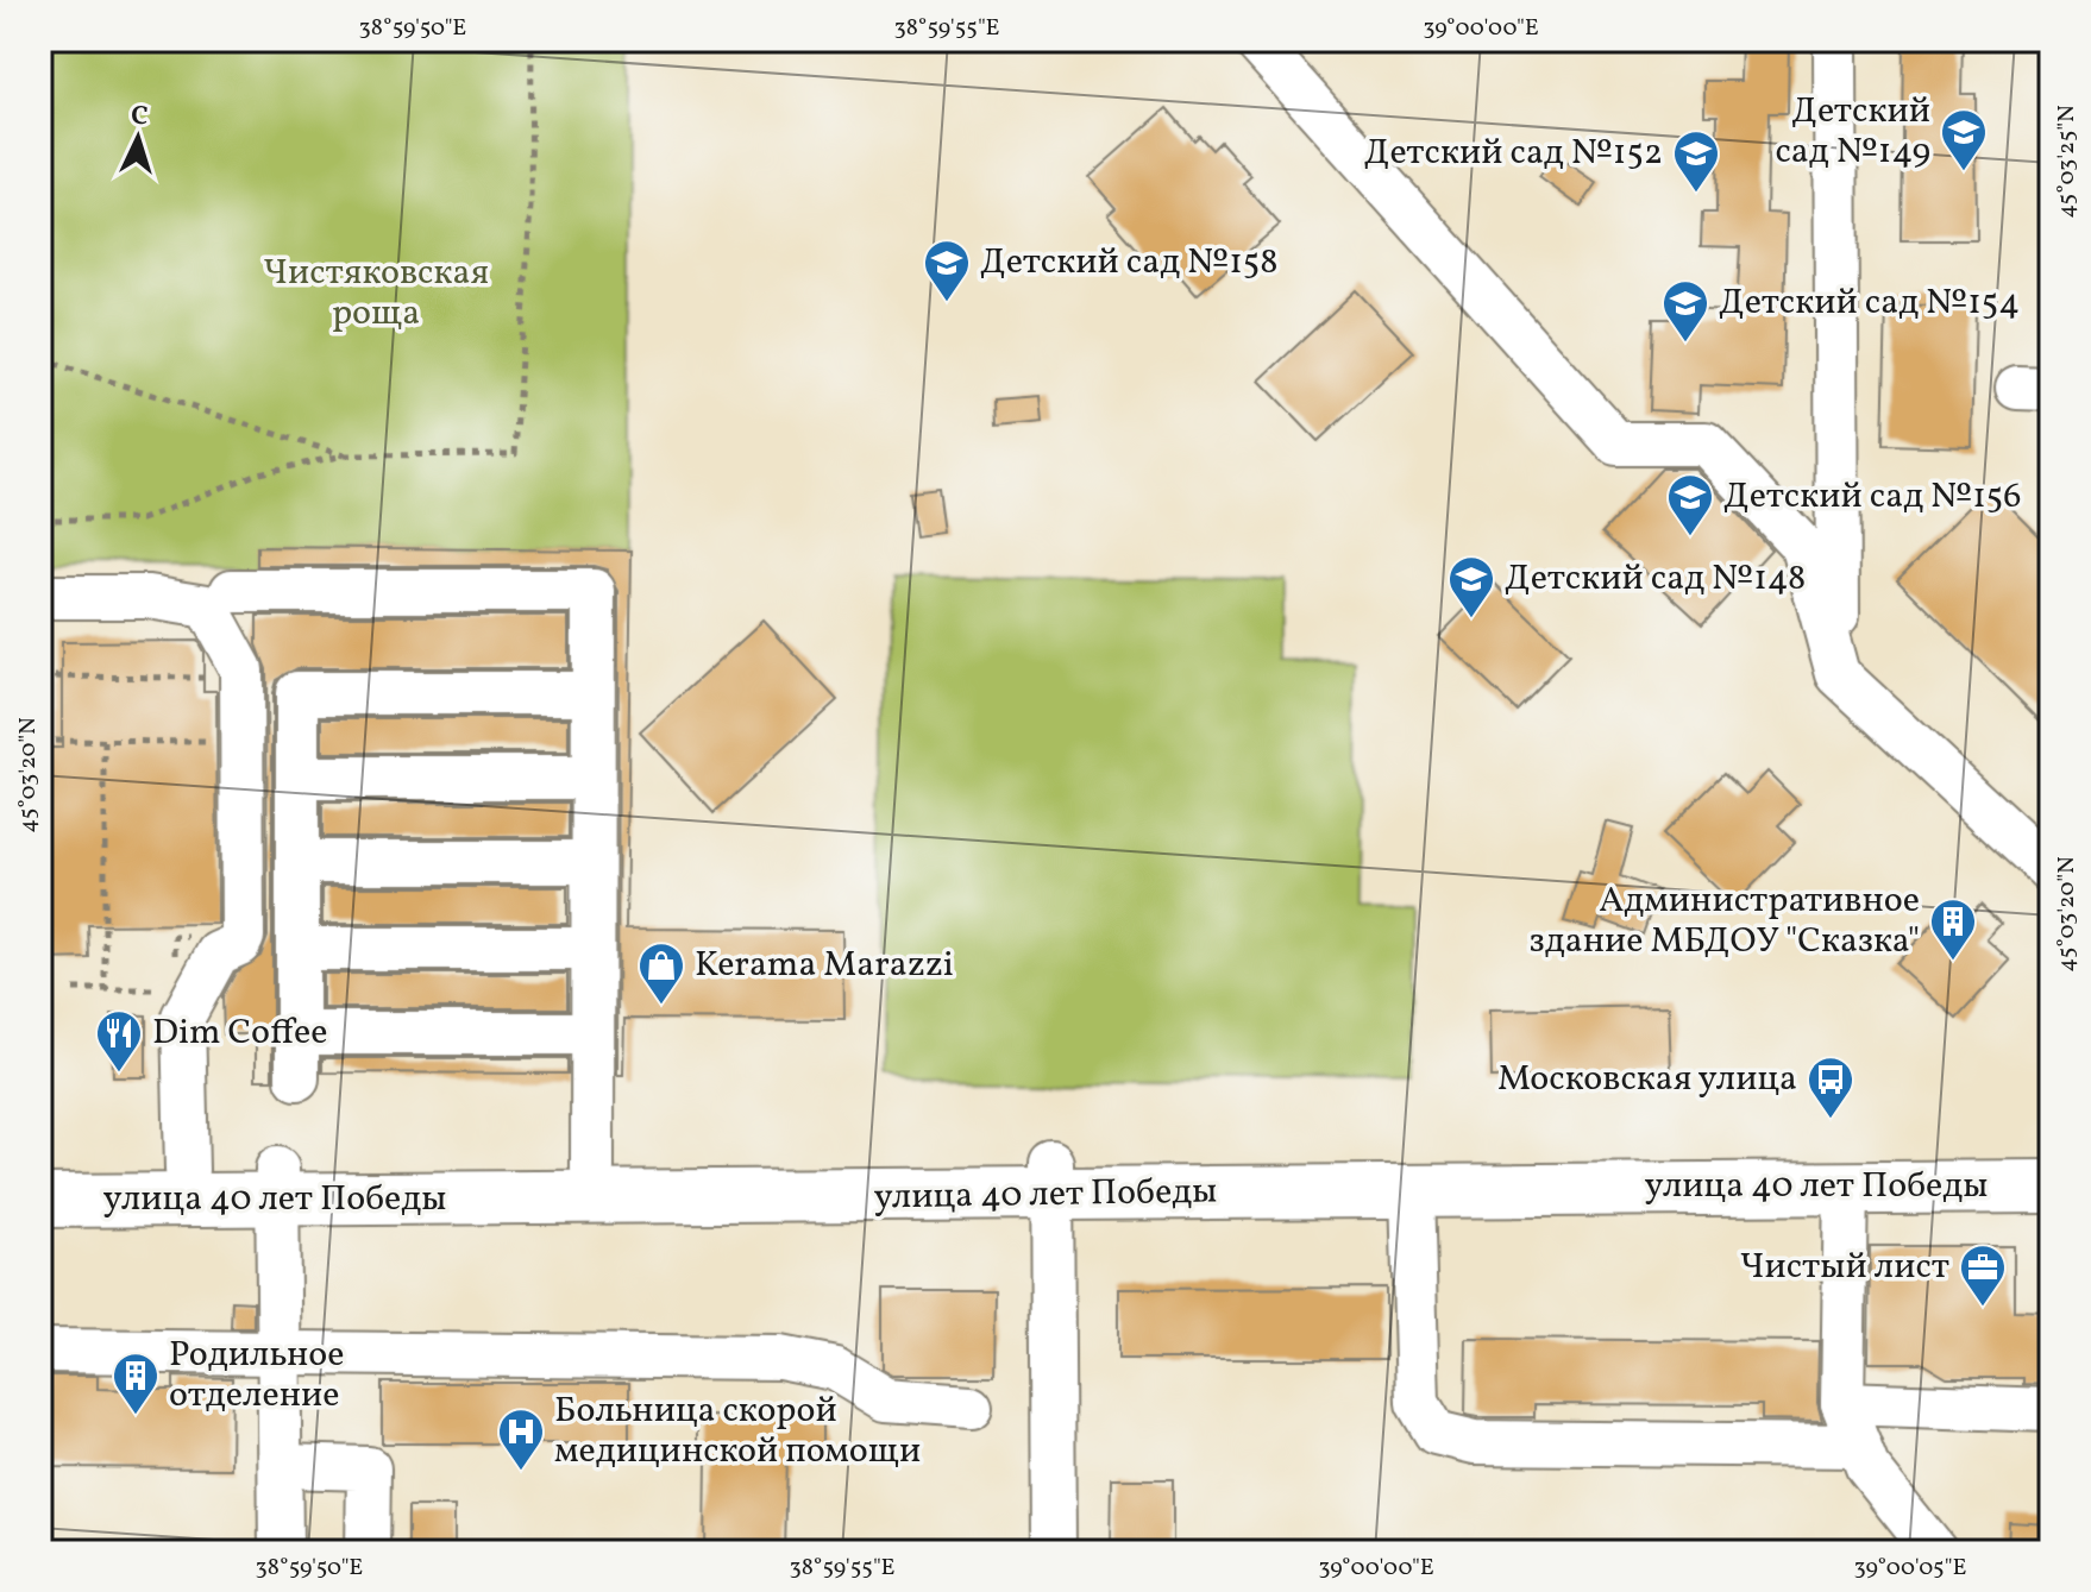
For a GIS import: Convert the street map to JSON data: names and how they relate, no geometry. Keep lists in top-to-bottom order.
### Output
{
  "streets": {
    "main road": ["улица 40 лет Победы"]
  },
  "parks": ["Чистяковская роща"],
  "places": {
    "school or university": [
      "Детский сад №149",
      "Детский сад №152",
      "Детский сад №158",
      "Детский сад №154",
      "Детский сад №156",
      "Детский сад №148"
    ],
    "building": ["Административное здание МБДОУ \"Сказка\"", "Родильное отделение"],
    "shop": ["Kerama Marazzi"],
    "restaurant": ["Dim Coffee"],
    "bus stop": ["Московская улица"],
    "office": ["Чистый лист"],
    "hospital": ["Больница скорой медицинской помощи"]
  },
  "north": "top",
  "coordinates": [
    "38°59'50\"E",
    "38°59'55\"E",
    "39°00'00\"E",
    "45°03'25\"N",
    "45°03'20\"N",
    "39°00'05\"E"
  ]
}
